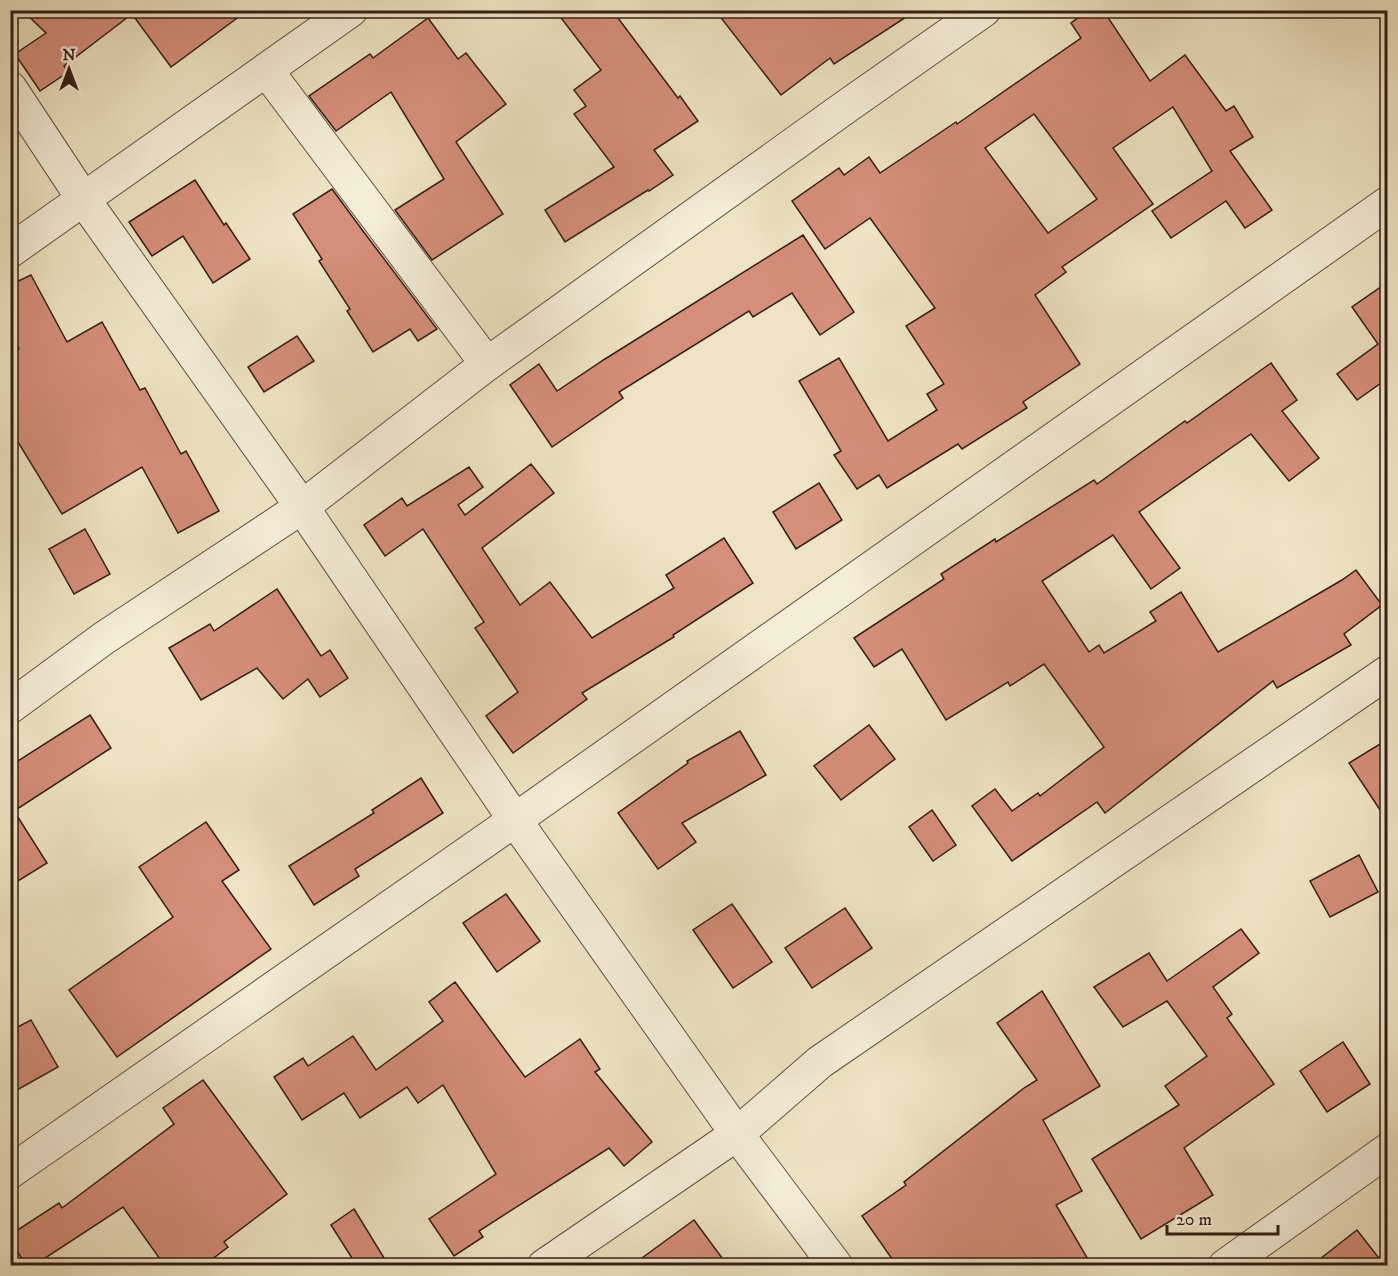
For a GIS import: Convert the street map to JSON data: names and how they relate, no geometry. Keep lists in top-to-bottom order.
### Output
{
  "scale_bar": "20 m",
  "north": "top"
}
